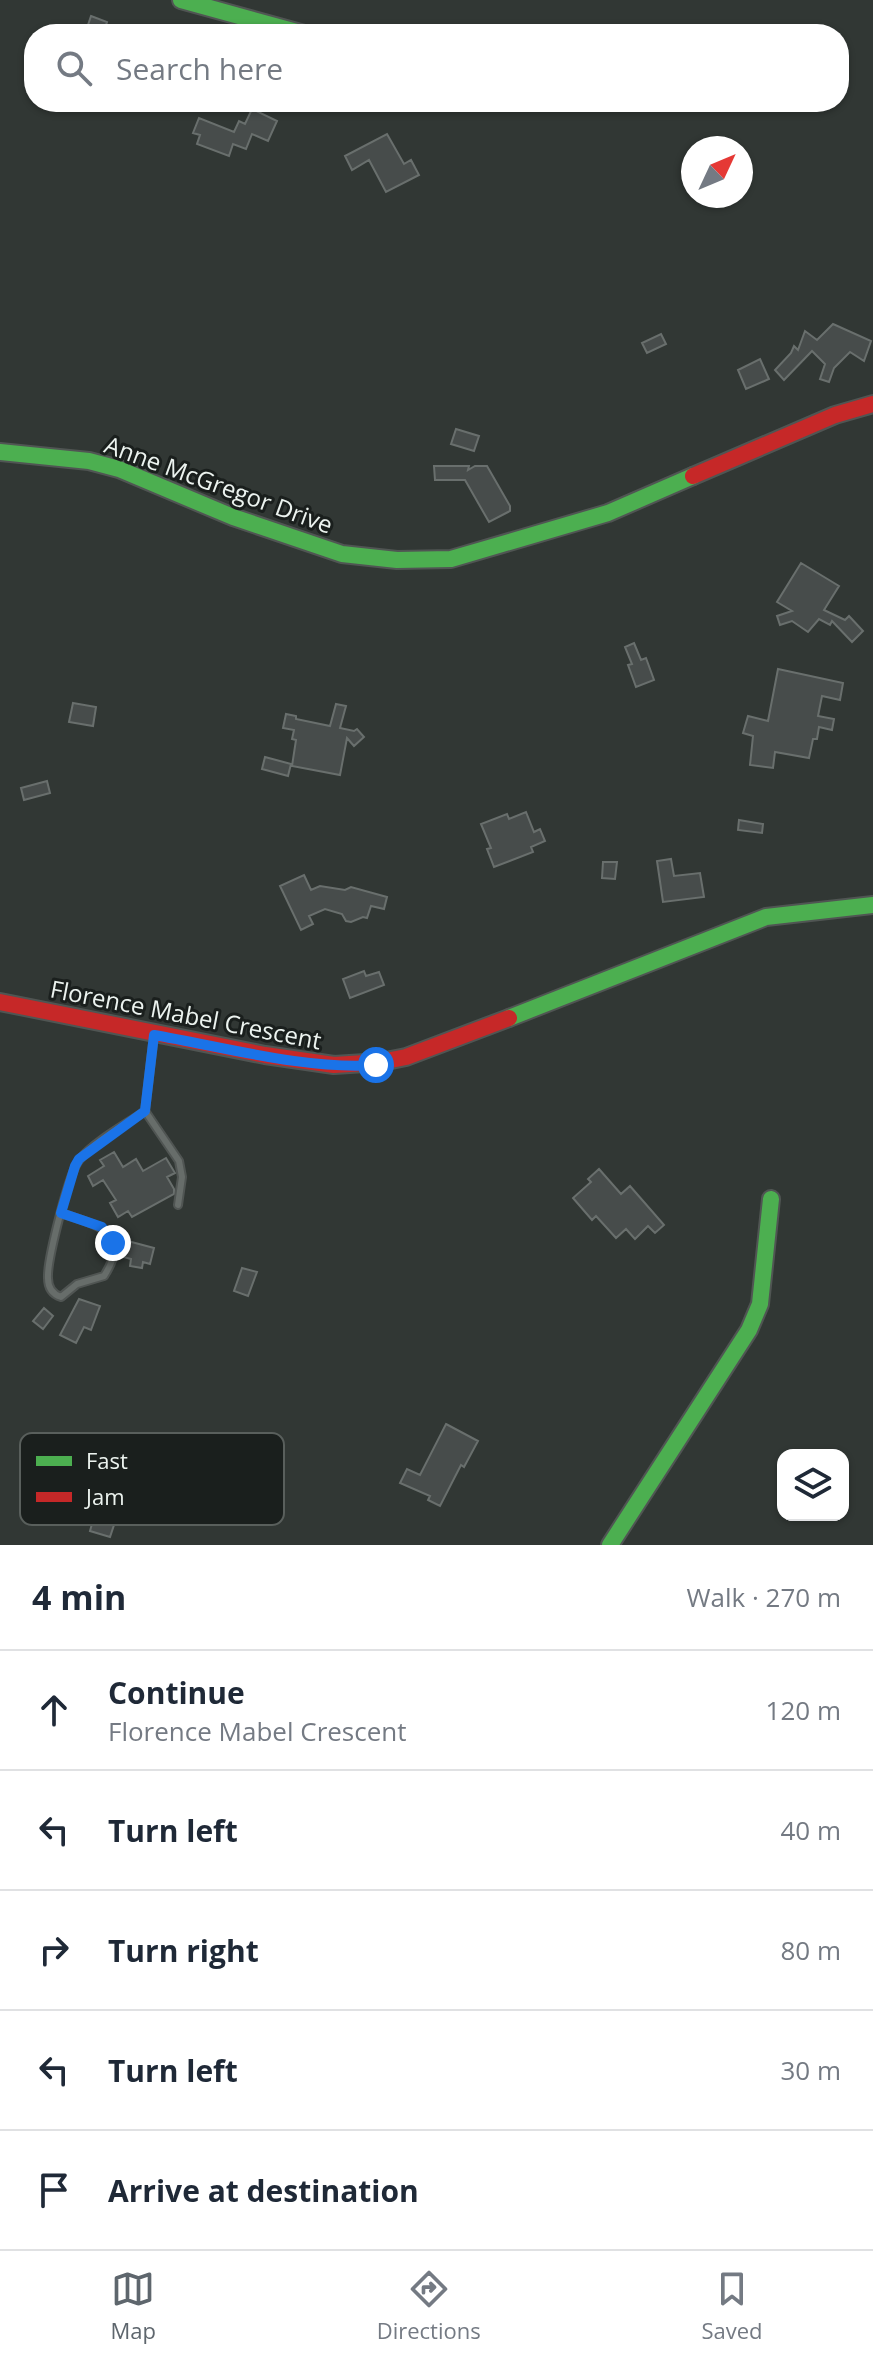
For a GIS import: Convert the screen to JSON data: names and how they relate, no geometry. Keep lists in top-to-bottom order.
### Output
{
  "streets": {
    "street": ["Anne McGregor Drive", "Florence Mabel Crescent"]
  },
  "legend": ["Fast", "Jam"],
  "north": "top right",
  "page": {
    "search": "Search here",
    "heading": ["4 min", "Walk · 270 m"],
    "list": [
      ["Continue", "Florence Mabel Crescent", "120 m"],
      ["Turn left", "40 m"],
      ["Turn right", "80 m"],
      ["Turn left", "30 m"],
      "Arrive at destination"
    ],
    "nav": ["Map", "Directions", "Saved"]
  }
}
